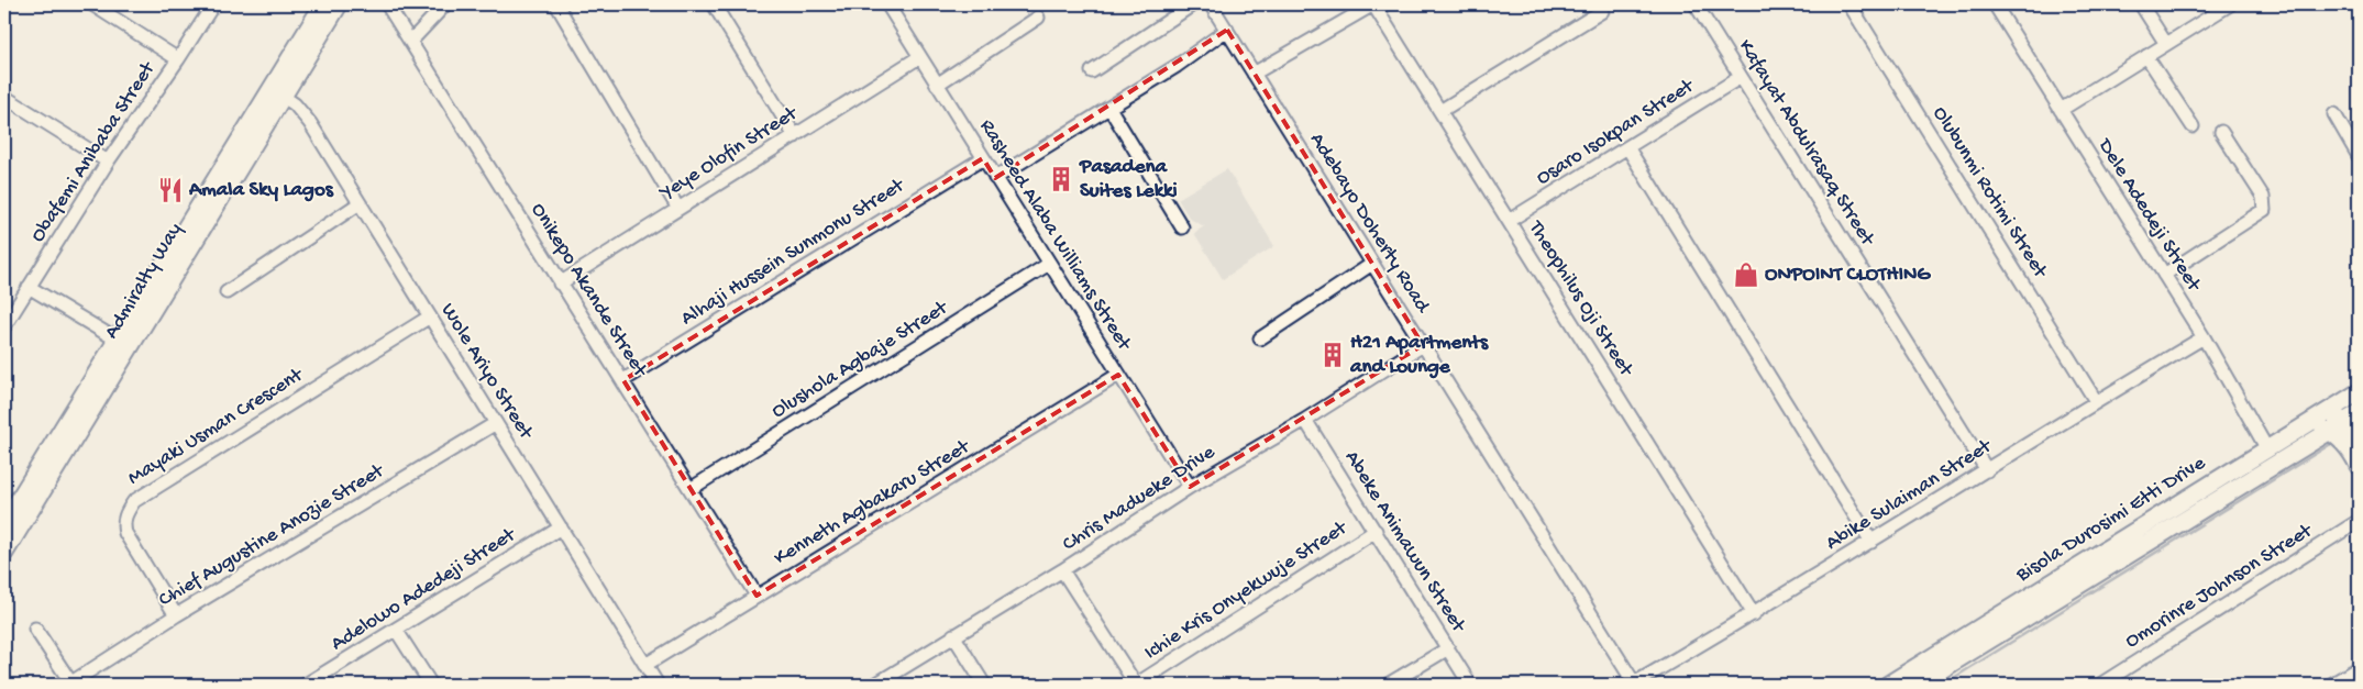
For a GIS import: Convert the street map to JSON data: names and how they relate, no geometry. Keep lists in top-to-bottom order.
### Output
{
  "streets": {
    "main road": ["Admiralty Way", "Bisola Durosimi Etti Drive"],
    "street": [
      "Osaro Isokpan Street",
      "Kafayat Abdulrasaq Street",
      "Obafemi Anibaba Street",
      "Yeye Olofin Street",
      "Olubunmi Rotimi Street",
      "Dele Adedeji Street",
      "Adebayo Doherty Road",
      "Rasheed Alaba Williams Street",
      "Alhaji Hussein Sunmonu Street",
      "Onikepo Akande Street",
      "Theophilus Oji Street",
      "Olushola Agbaje Street",
      "Wole Ariyo Street",
      "Mayaki Usman Crescent",
      "Abike Sulaiman Street",
      "Chris Madueke Drive",
      "Kenneth Agbakaru Street",
      "Chief Augustine Anozie Street",
      "Abeke Animawun Street",
      "Omorinre Johnson Street",
      "Adelowo Adedeji Street",
      "Ichie Kris Onyekwuje Street"
    ]
  },
  "crossings": [
    ["Osaro Isokpan Street", "Kafayat Abdulrasaq Street"],
    ["Osaro Isokpan Street", "Theophilus Oji Street"],
    ["Kafayat Abdulrasaq Street", "Abike Sulaiman Street"],
    ["Yeye Olofin Street", "Rasheed Alaba Williams Street"],
    ["Yeye Olofin Street", "Onikepo Akande Street"],
    ["Olubunmi Rotimi Street", "Abike Sulaiman Street"],
    ["Dele Adedeji Street", "Abike Sulaiman Street"],
    ["Dele Adedeji Street", "Bisola Durosimi Etti Drive"],
    ["Adebayo Doherty Road", "Abike Sulaiman Street"],
    ["Adebayo Doherty Road", "Chris Madueke Drive"],
    ["Rasheed Alaba Williams Street", "Alhaji Hussein Sunmonu Street"],
    ["Rasheed Alaba Williams Street", "Olushola Agbaje Street"],
    ["Rasheed Alaba Williams Street", "Chris Madueke Drive"],
    ["Rasheed Alaba Williams Street", "Kenneth Agbakaru Street"],
    ["Alhaji Hussein Sunmonu Street", "Onikepo Akande Street"],
    ["Admiralty Way", "Wole Ariyo Street"],
    ["Onikepo Akande Street", "Olushola Agbaje Street"],
    ["Onikepo Akande Street", "Kenneth Agbakaru Street"],
    ["Theophilus Oji Street", "Abike Sulaiman Street"],
    ["Wole Ariyo Street", "Mayaki Usman Crescent"],
    ["Wole Ariyo Street", "Kenneth Agbakaru Street"],
    ["Wole Ariyo Street", "Chief Augustine Anozie Street"],
    ["Wole Ariyo Street", "Adelowo Adedeji Street"],
    ["Mayaki Usman Crescent", "Chief Augustine Anozie Street"],
    ["Chris Madueke Drive", "Abeke Animawun Street"],
    ["Abeke Animawun Street", "Ichie Kris Onyekwuje Street"]
  ],
  "places": {
    "building": ["Pasadena Suites Lekki", "H21 Apartments and Lounge"],
    "restaurant": ["Amala Sky Lagos"],
    "shop": ["ONPOINT CLOTHING"]
  }
}
